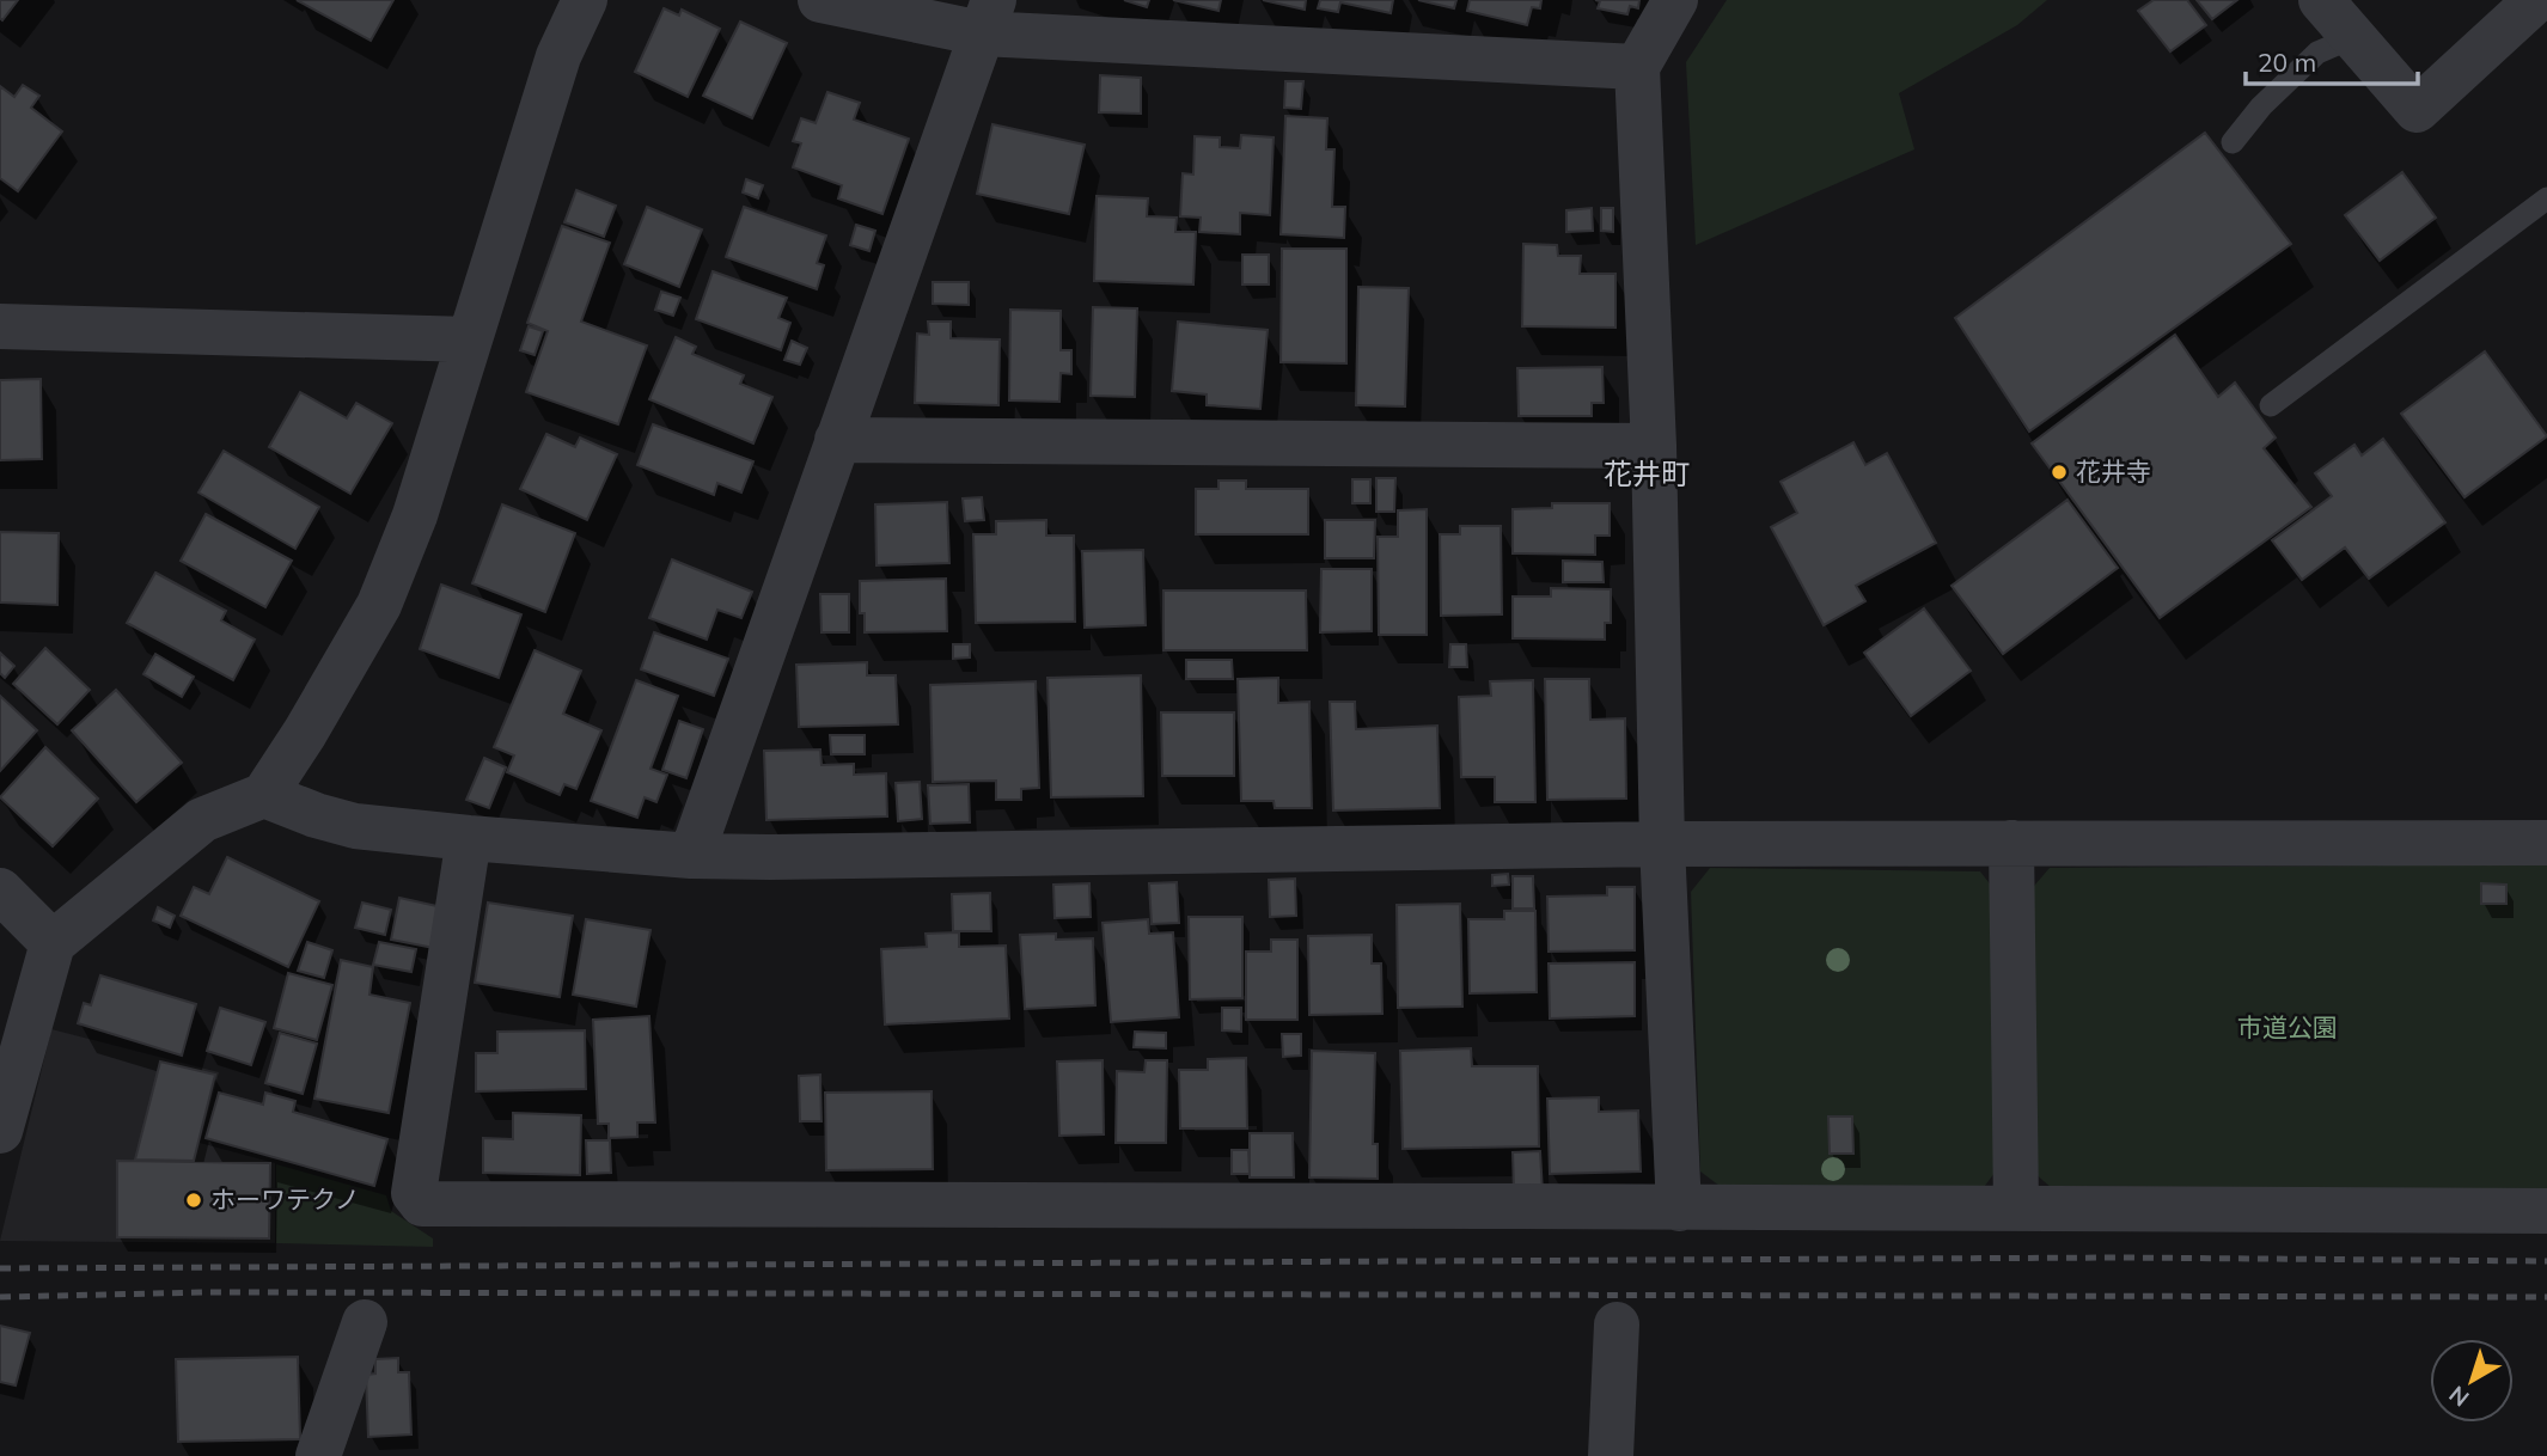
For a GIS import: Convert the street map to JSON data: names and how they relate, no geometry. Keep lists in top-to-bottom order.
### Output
{
  "districts": ["花井町"],
  "parks": ["市道公園"],
  "places": ["花井寺", "ホーワテクノ"],
  "scale_bar": "20 m",
  "north": "bottom left"
}
